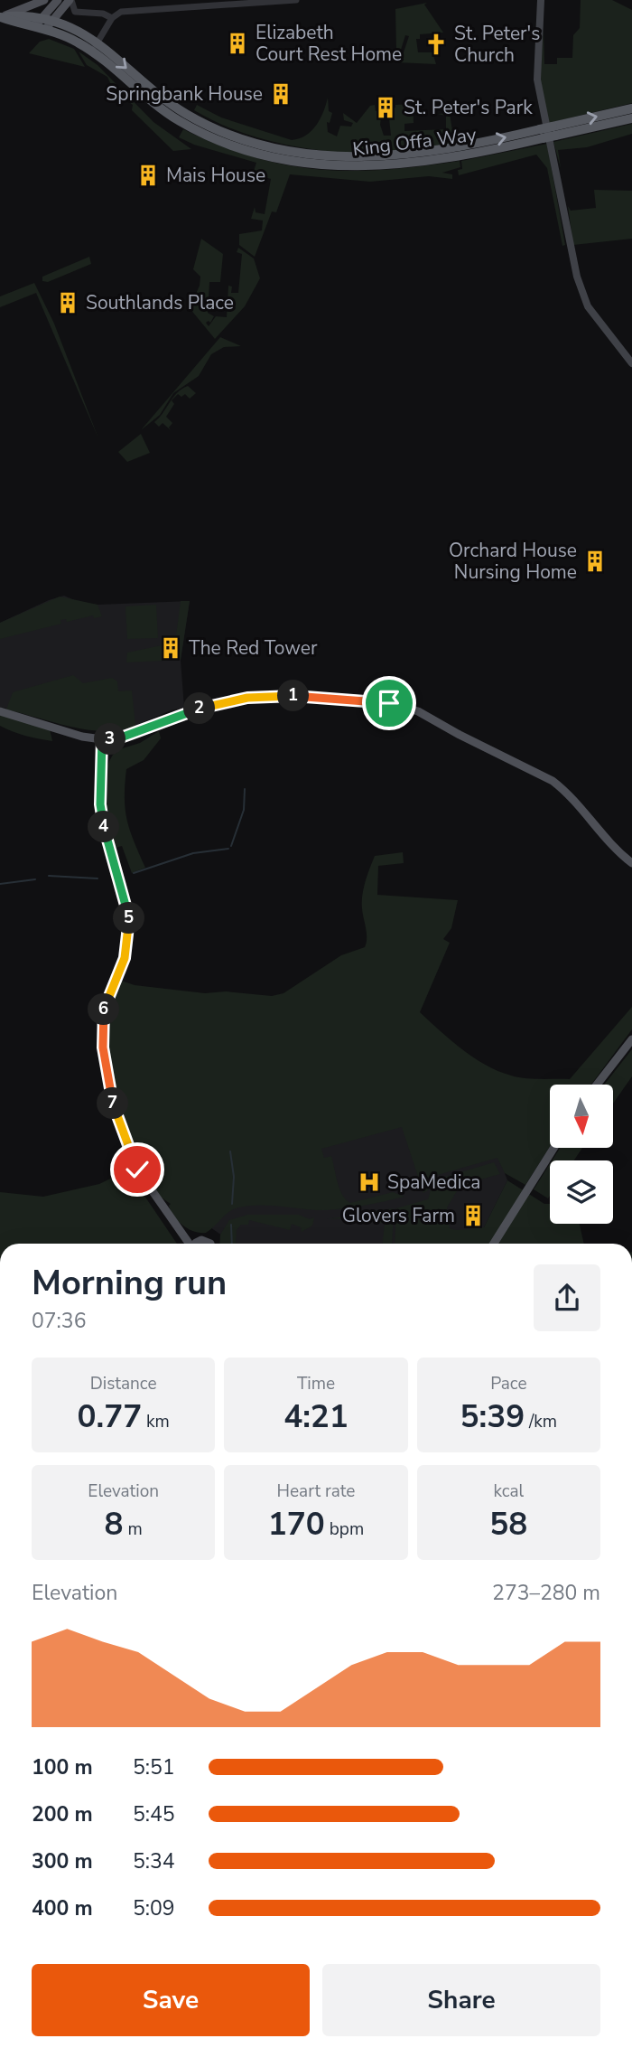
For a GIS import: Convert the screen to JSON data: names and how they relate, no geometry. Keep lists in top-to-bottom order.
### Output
{
  "streets": {
    "highway": ["King Offa Way"]
  },
  "places": {
    "building": [
      "Elizabeth Court Rest Home",
      "Springbank House",
      "St. Peter's Park",
      "Mais House",
      "Southlands Place",
      "Orchard House Nursing Home",
      "The Red Tower",
      "Glovers Farm"
    ],
    "church": ["St. Peter's Church"],
    "hospital": ["SpaMedica"]
  },
  "north": "bottom",
  "page": {
    "pins": [
      "1",
      "2",
      "3",
      "4",
      "5",
      "6",
      "7"
    ],
    "heading": ["Morning run", "07:36"],
    "stats": [
      ["Distance", "0.77 km"],
      ["Time", "4:21"],
      ["Pace", "5:39 /km"],
      ["Elevation", "8 m"],
      ["Heart rate", "170 bpm"],
      ["kcal", "58"]
    ],
    "chart": ["Elevation", "273–280 m"],
    "list": [
      {
        "name": "100 m",
        "note": "5:51"
      },
      {
        "name": "200 m",
        "note": "5:45"
      },
      {
        "name": "300 m",
        "note": "5:34"
      },
      {
        "name": "400 m",
        "note": "5:09"
      }
    ],
    "buttons": ["Save", "Share"]
  }
}
